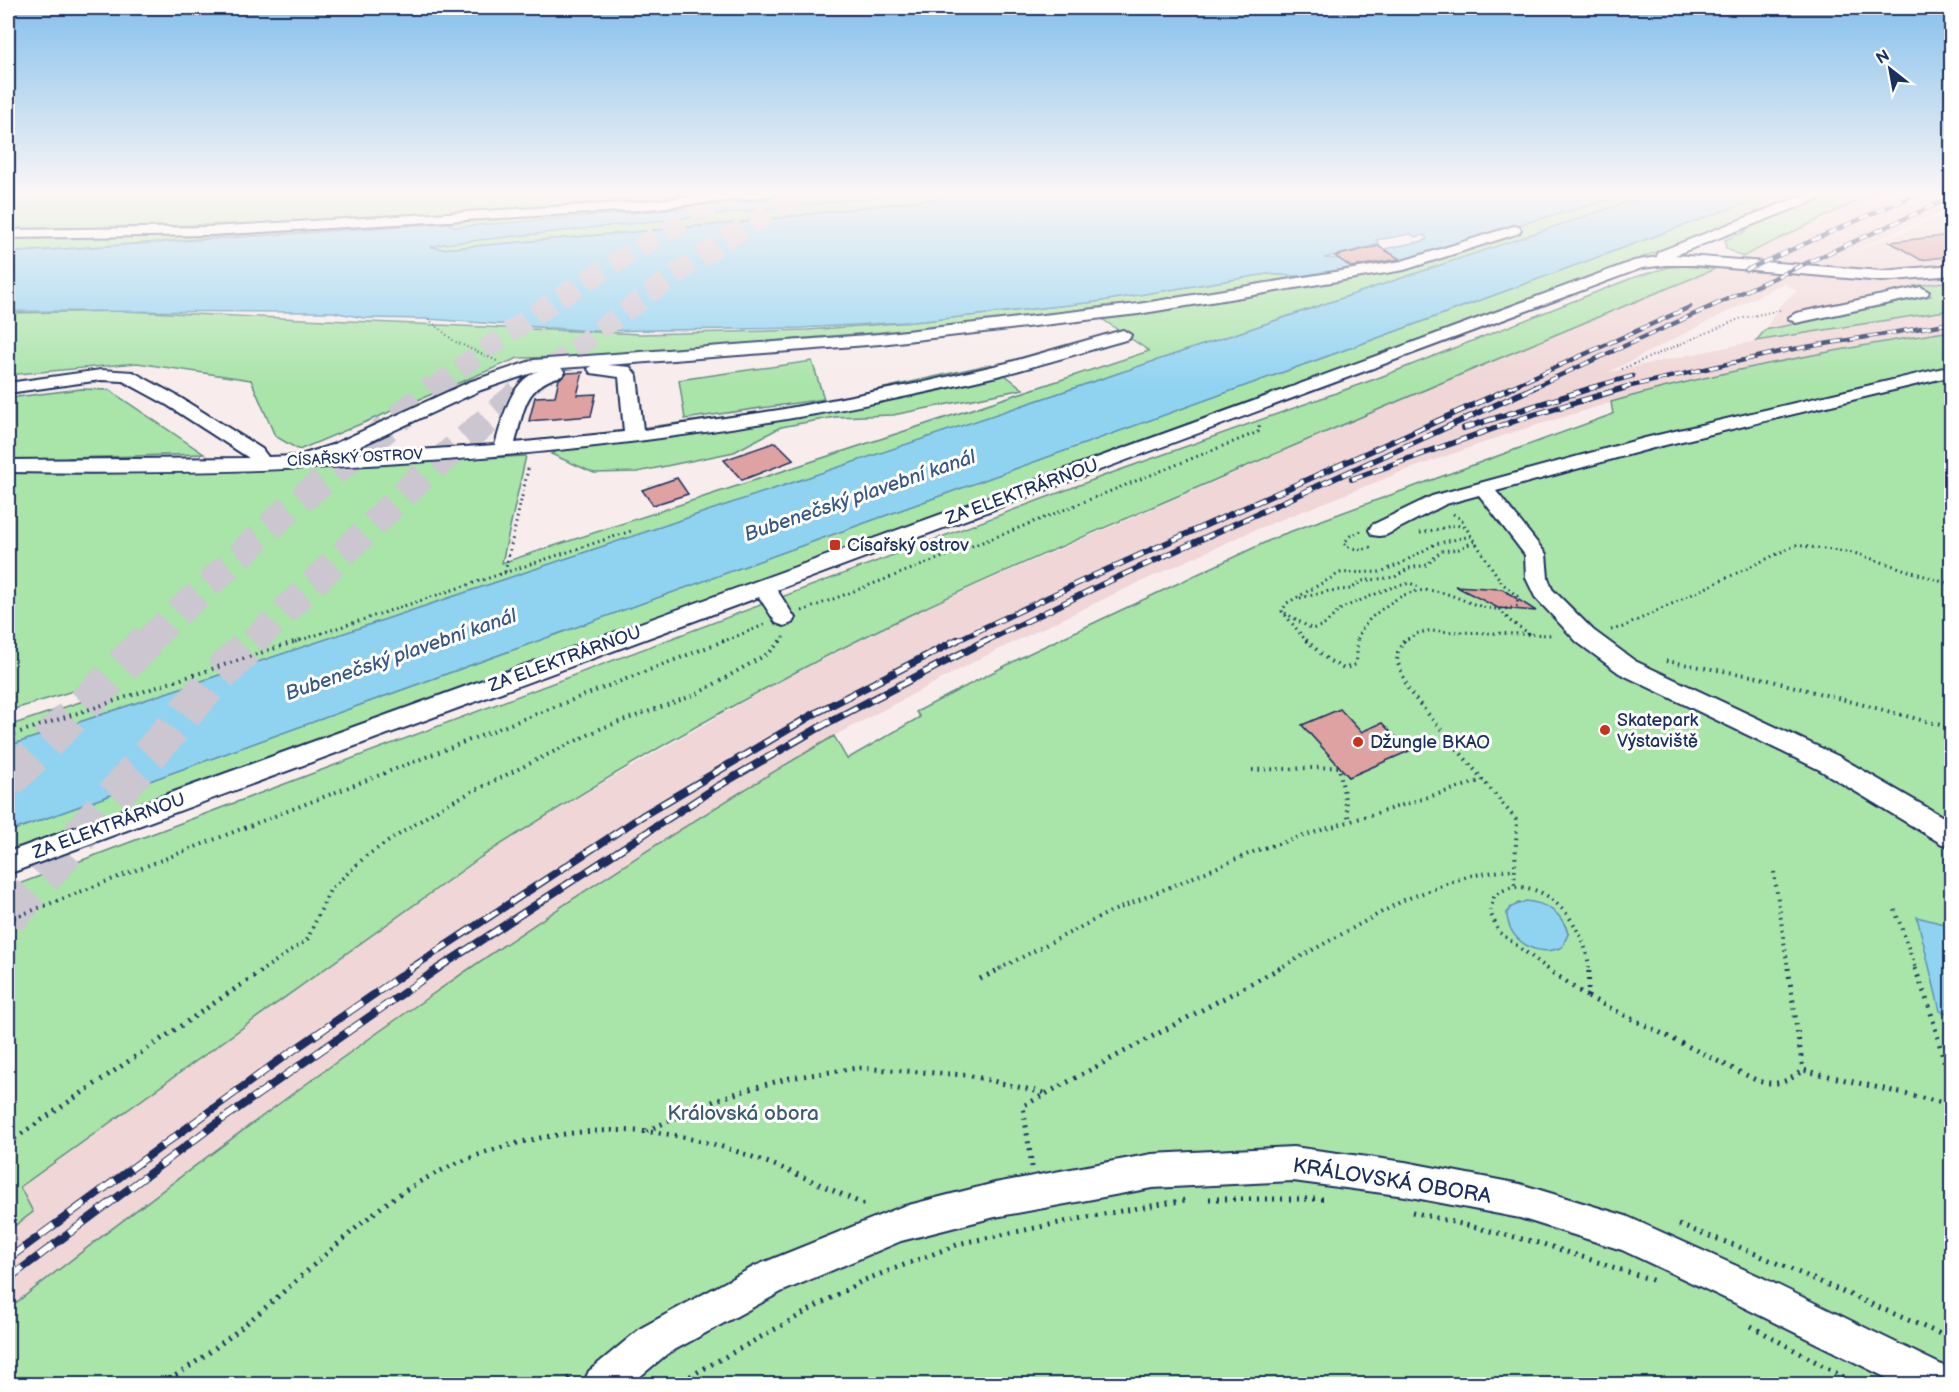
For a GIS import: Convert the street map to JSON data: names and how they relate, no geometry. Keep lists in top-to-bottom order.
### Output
{
  "streets": {
    "street": ["CÍSAŘSKÝ OSTROV", "ZA ELEKTRÁRNOU", "KRÁLOVSKÁ OBORA"]
  },
  "water": ["Bubenečský plavební kanál"],
  "parks": ["Královská obora"],
  "places": {
    "transit": ["Císařský ostrov"],
    "other": ["Skatepark Výstaviště", "Džungle BKAO"]
  },
  "north": "top left"
}
